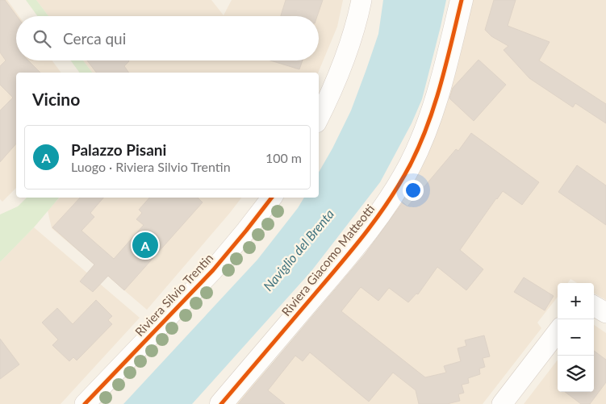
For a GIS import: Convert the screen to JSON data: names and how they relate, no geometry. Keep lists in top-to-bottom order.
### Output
{
  "streets": {
    "street": ["Riviera Giacomo Matteotti", "Riviera Silvio Trentin"]
  },
  "water": ["Naviglio del Brenta"],
  "page": {
    "search": "Cerca qui",
    "heading": "Vicino",
    "list": [
      {
        "mark": "A",
        "name": "Palazzo Pisani",
        "note": "Luogo · Riviera Silvio Trentin",
        "value": "100 m"
      }
    ],
    "pins": "A",
    "map_buttons": ["+", "−"]
  }
}
